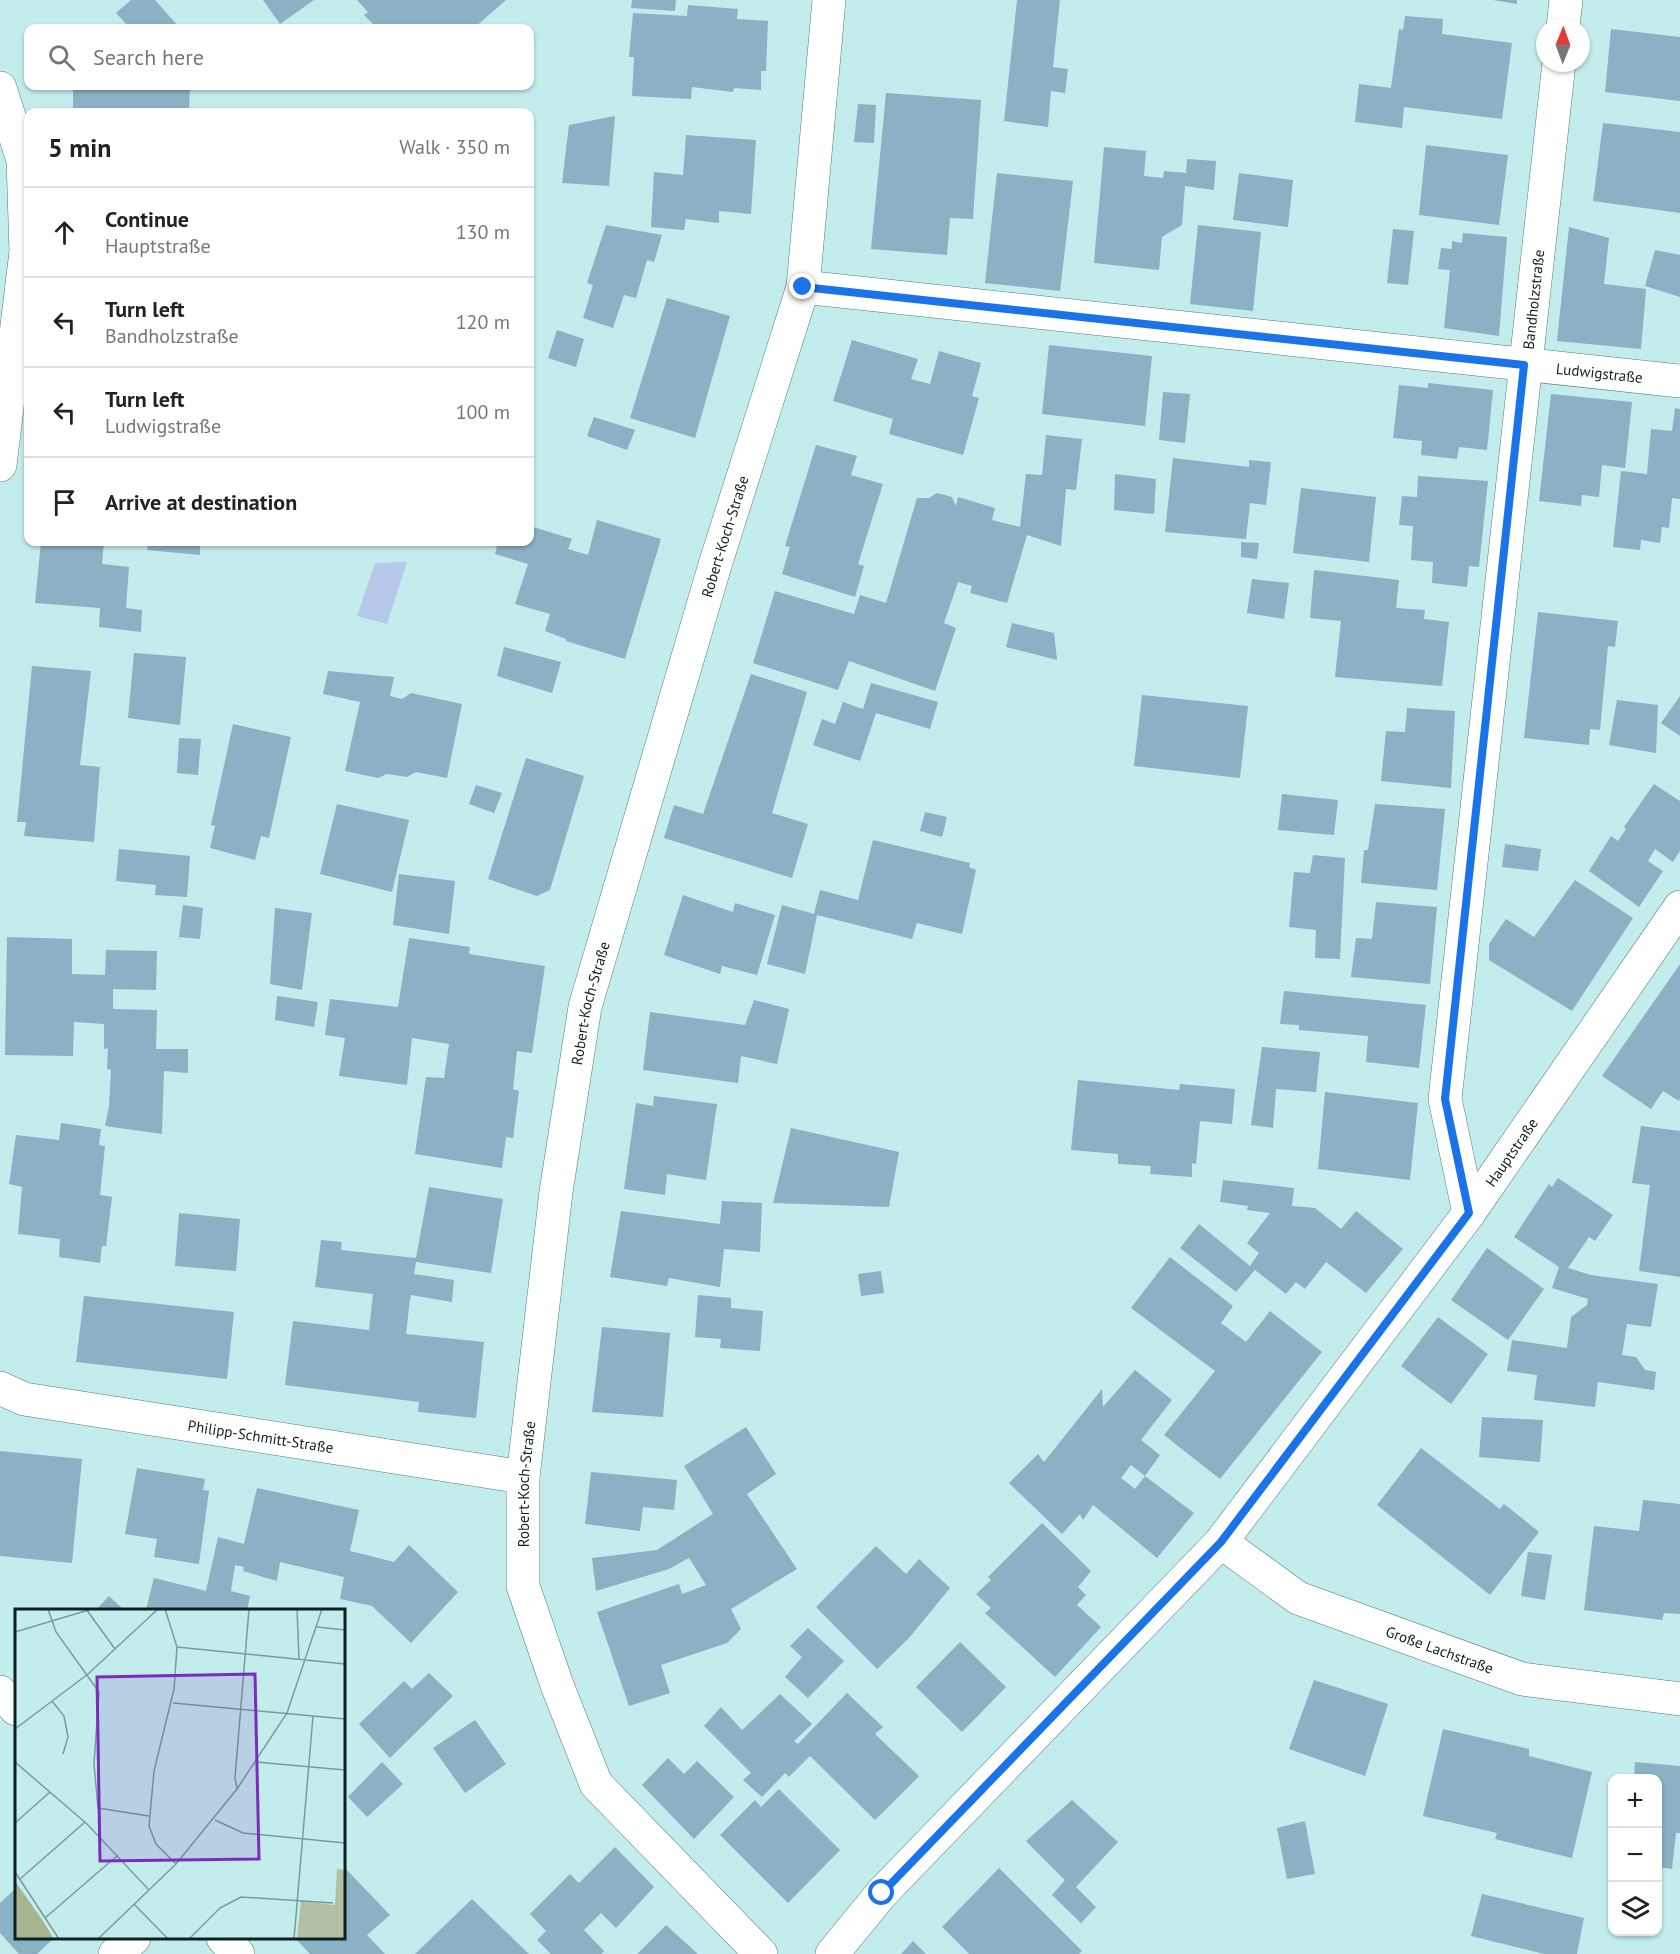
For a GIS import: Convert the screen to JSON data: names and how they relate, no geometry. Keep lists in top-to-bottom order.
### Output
{
  "streets": {
    "street": [
      "Bandholzstraße",
      "Ludwigstraße",
      "Robert-Koch-Straße",
      "Hauptstraße",
      "Philipp-Schmitt-Straße",
      "Große Lachstraße"
    ]
  },
  "crossings": [
    ["Bandholzstraße", "Ludwigstraße"],
    ["Bandholzstraße", "Hauptstraße"],
    ["Ludwigstraße", "Robert-Koch-Straße"],
    ["Robert-Koch-Straße", "Philipp-Schmitt-Straße"],
    ["Hauptstraße", "Große Lachstraße"]
  ],
  "north": "top",
  "page": {
    "search": "Search here",
    "heading": ["5 min", "Walk · 350 m"],
    "list": [
      ["Continue", "Hauptstraße", "130 m"],
      ["Turn left", "Bandholzstraße", "120 m"],
      ["Turn left", "Ludwigstraße", "100 m"],
      "Arrive at destination"
    ],
    "map_buttons": ["+", "−"]
  }
}
